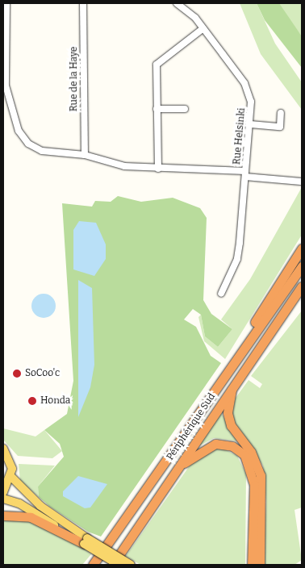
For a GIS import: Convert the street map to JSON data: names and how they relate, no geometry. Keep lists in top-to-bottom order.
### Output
{
  "streets": {
    "highway": ["Périphérique Sud"],
    "street": ["Rue de la Haye", "Rue Helsinki"]
  },
  "places": ["SoCoo'c", "Honda"]
}
